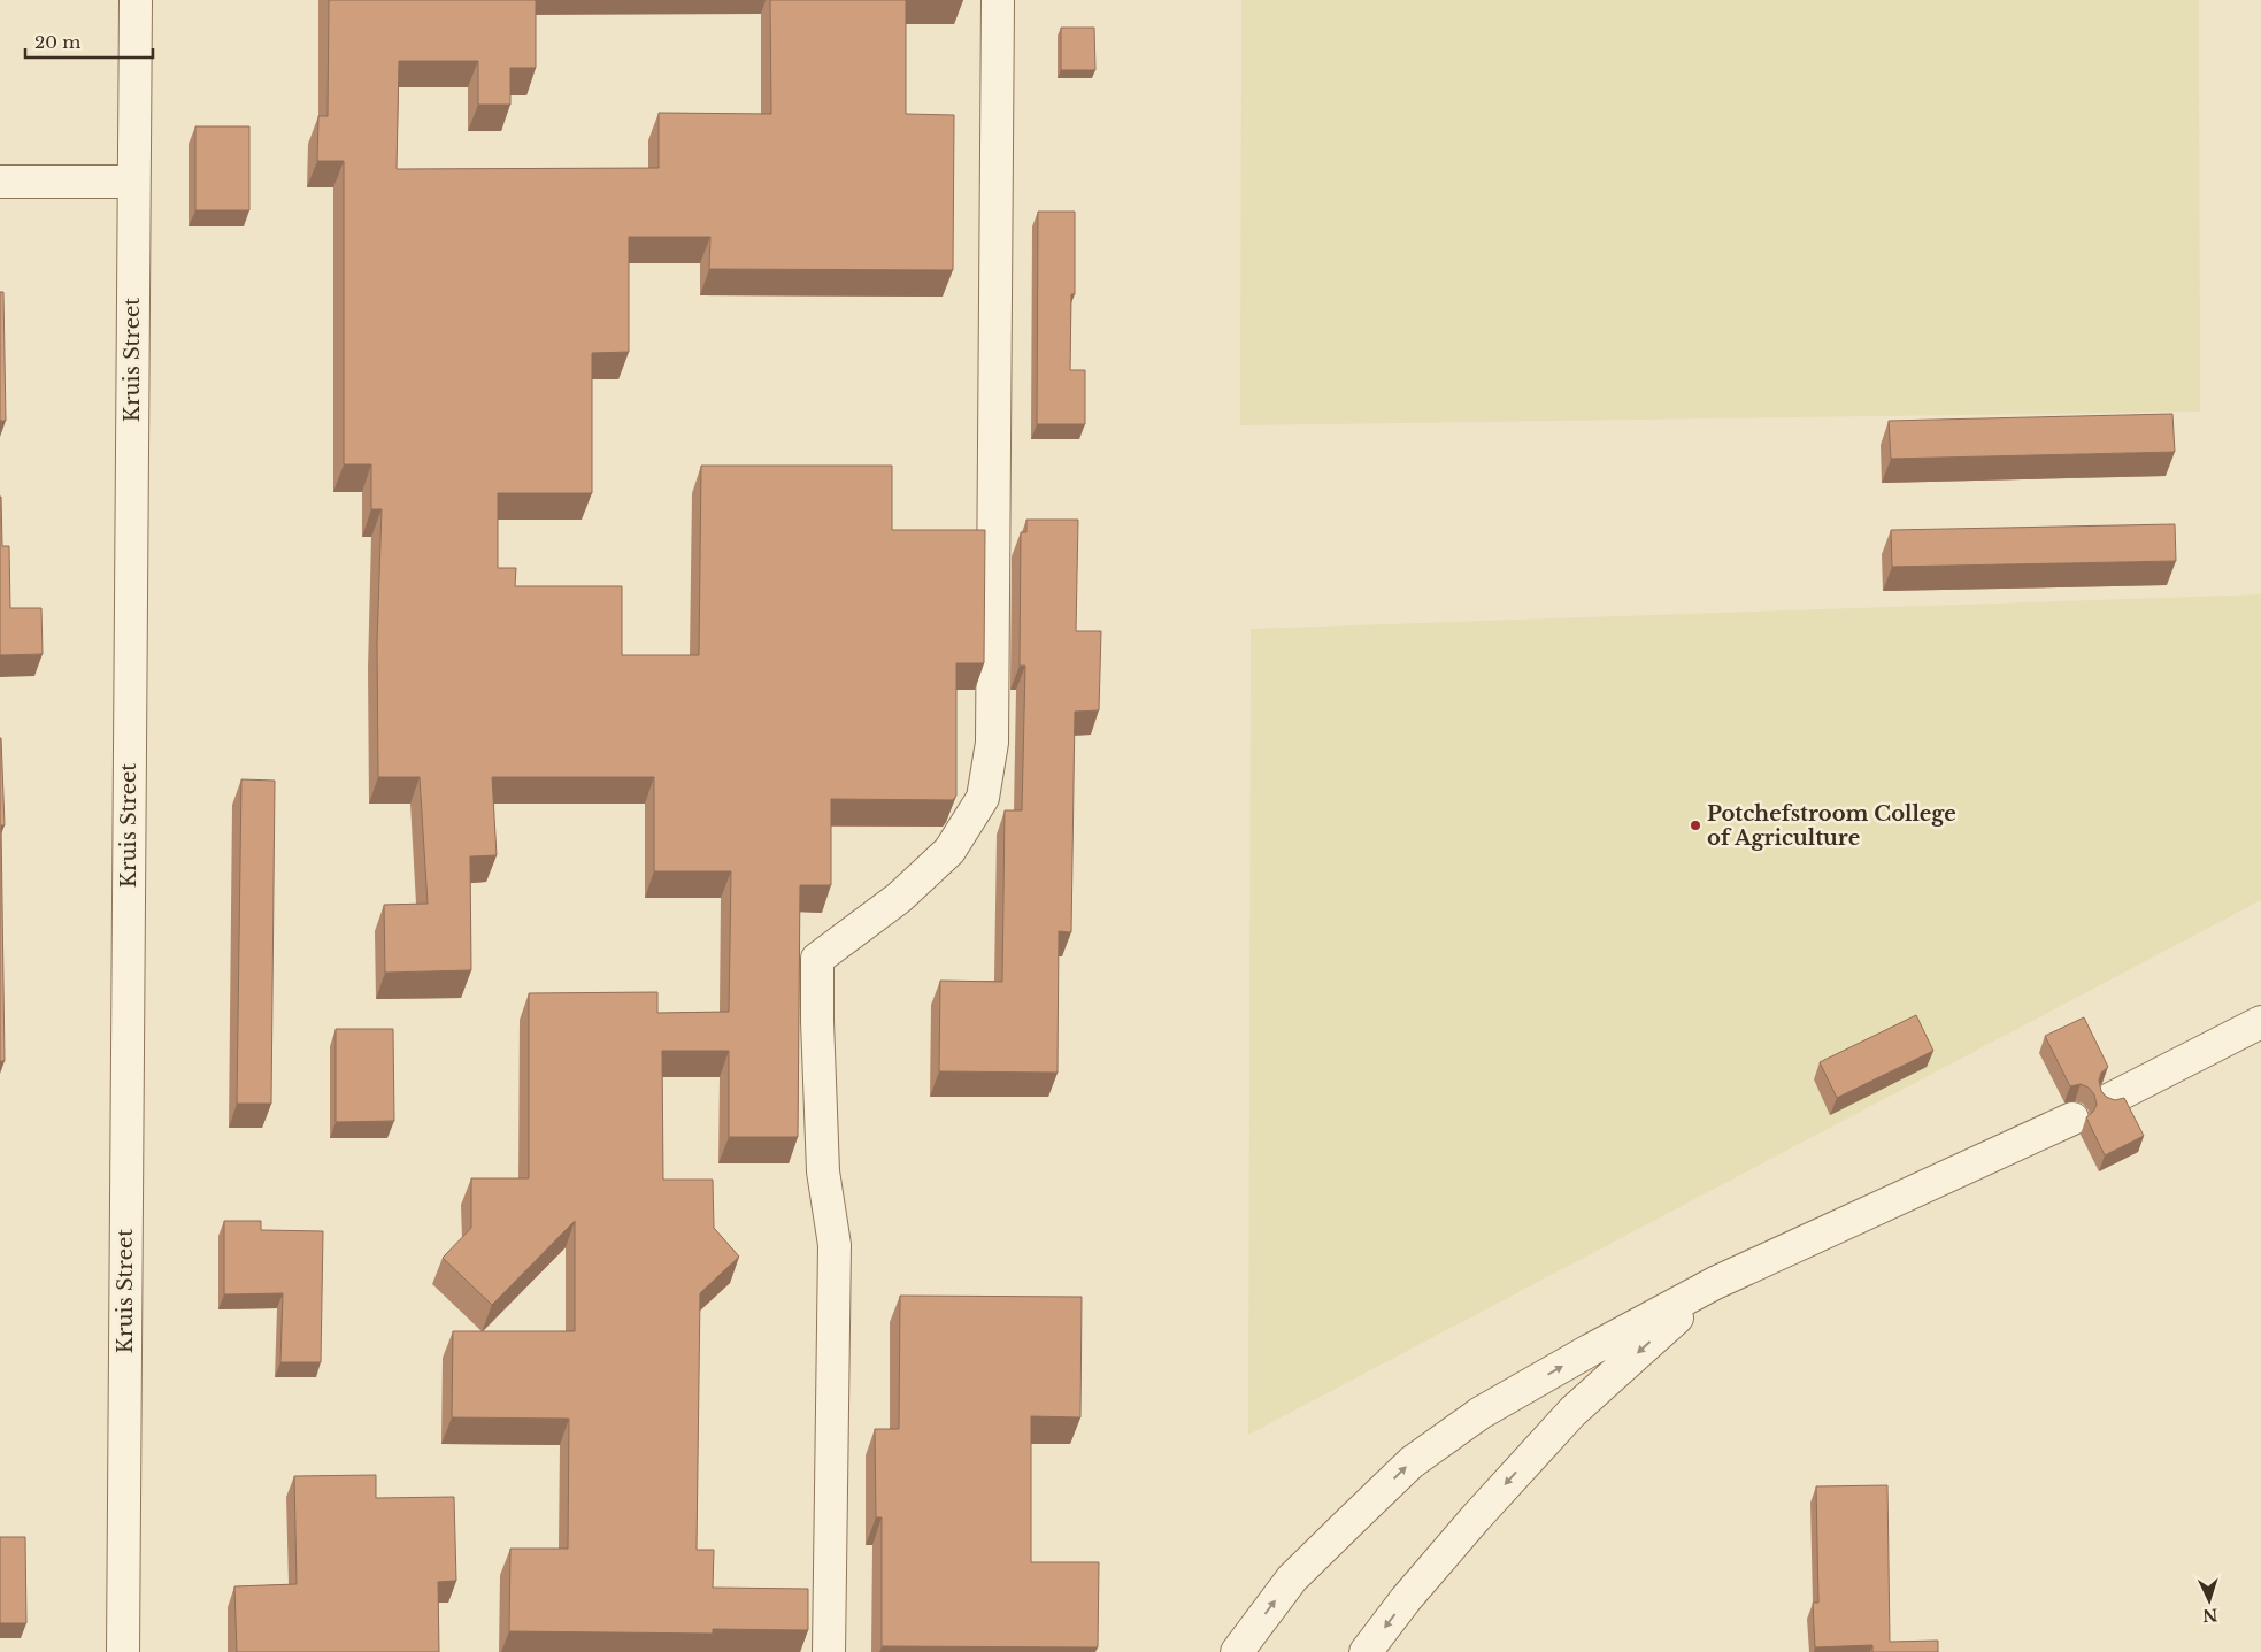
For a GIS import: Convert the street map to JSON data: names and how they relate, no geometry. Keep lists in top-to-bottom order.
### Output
{
  "streets": {
    "street": ["Kruis Street"]
  },
  "places": ["Potchefstroom College of Agriculture"],
  "scale_bar": "20 m",
  "north": "bottom"
}
